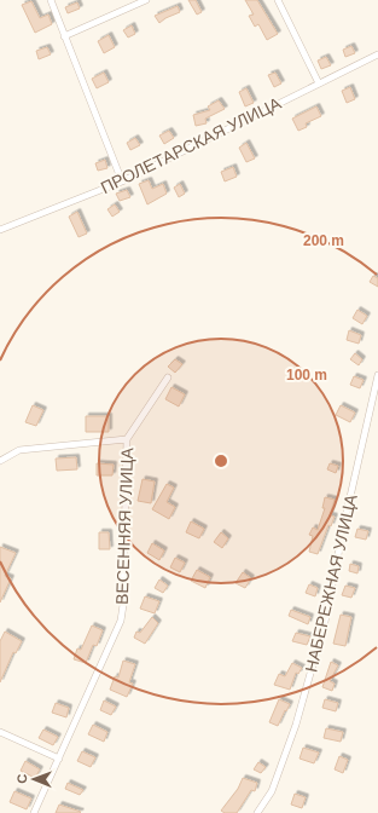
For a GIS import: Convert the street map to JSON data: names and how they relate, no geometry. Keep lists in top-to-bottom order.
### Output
{
  "streets": {
    "street": ["ПРОЛЕТАРСКАЯ УЛИЦА", "ВЕСЕННЯЯ УЛИЦА", "НАБЕРЕЖНАЯ УЛИЦА"]
  },
  "north": "left",
  "rings": ["200 m", "100 m"]
}
